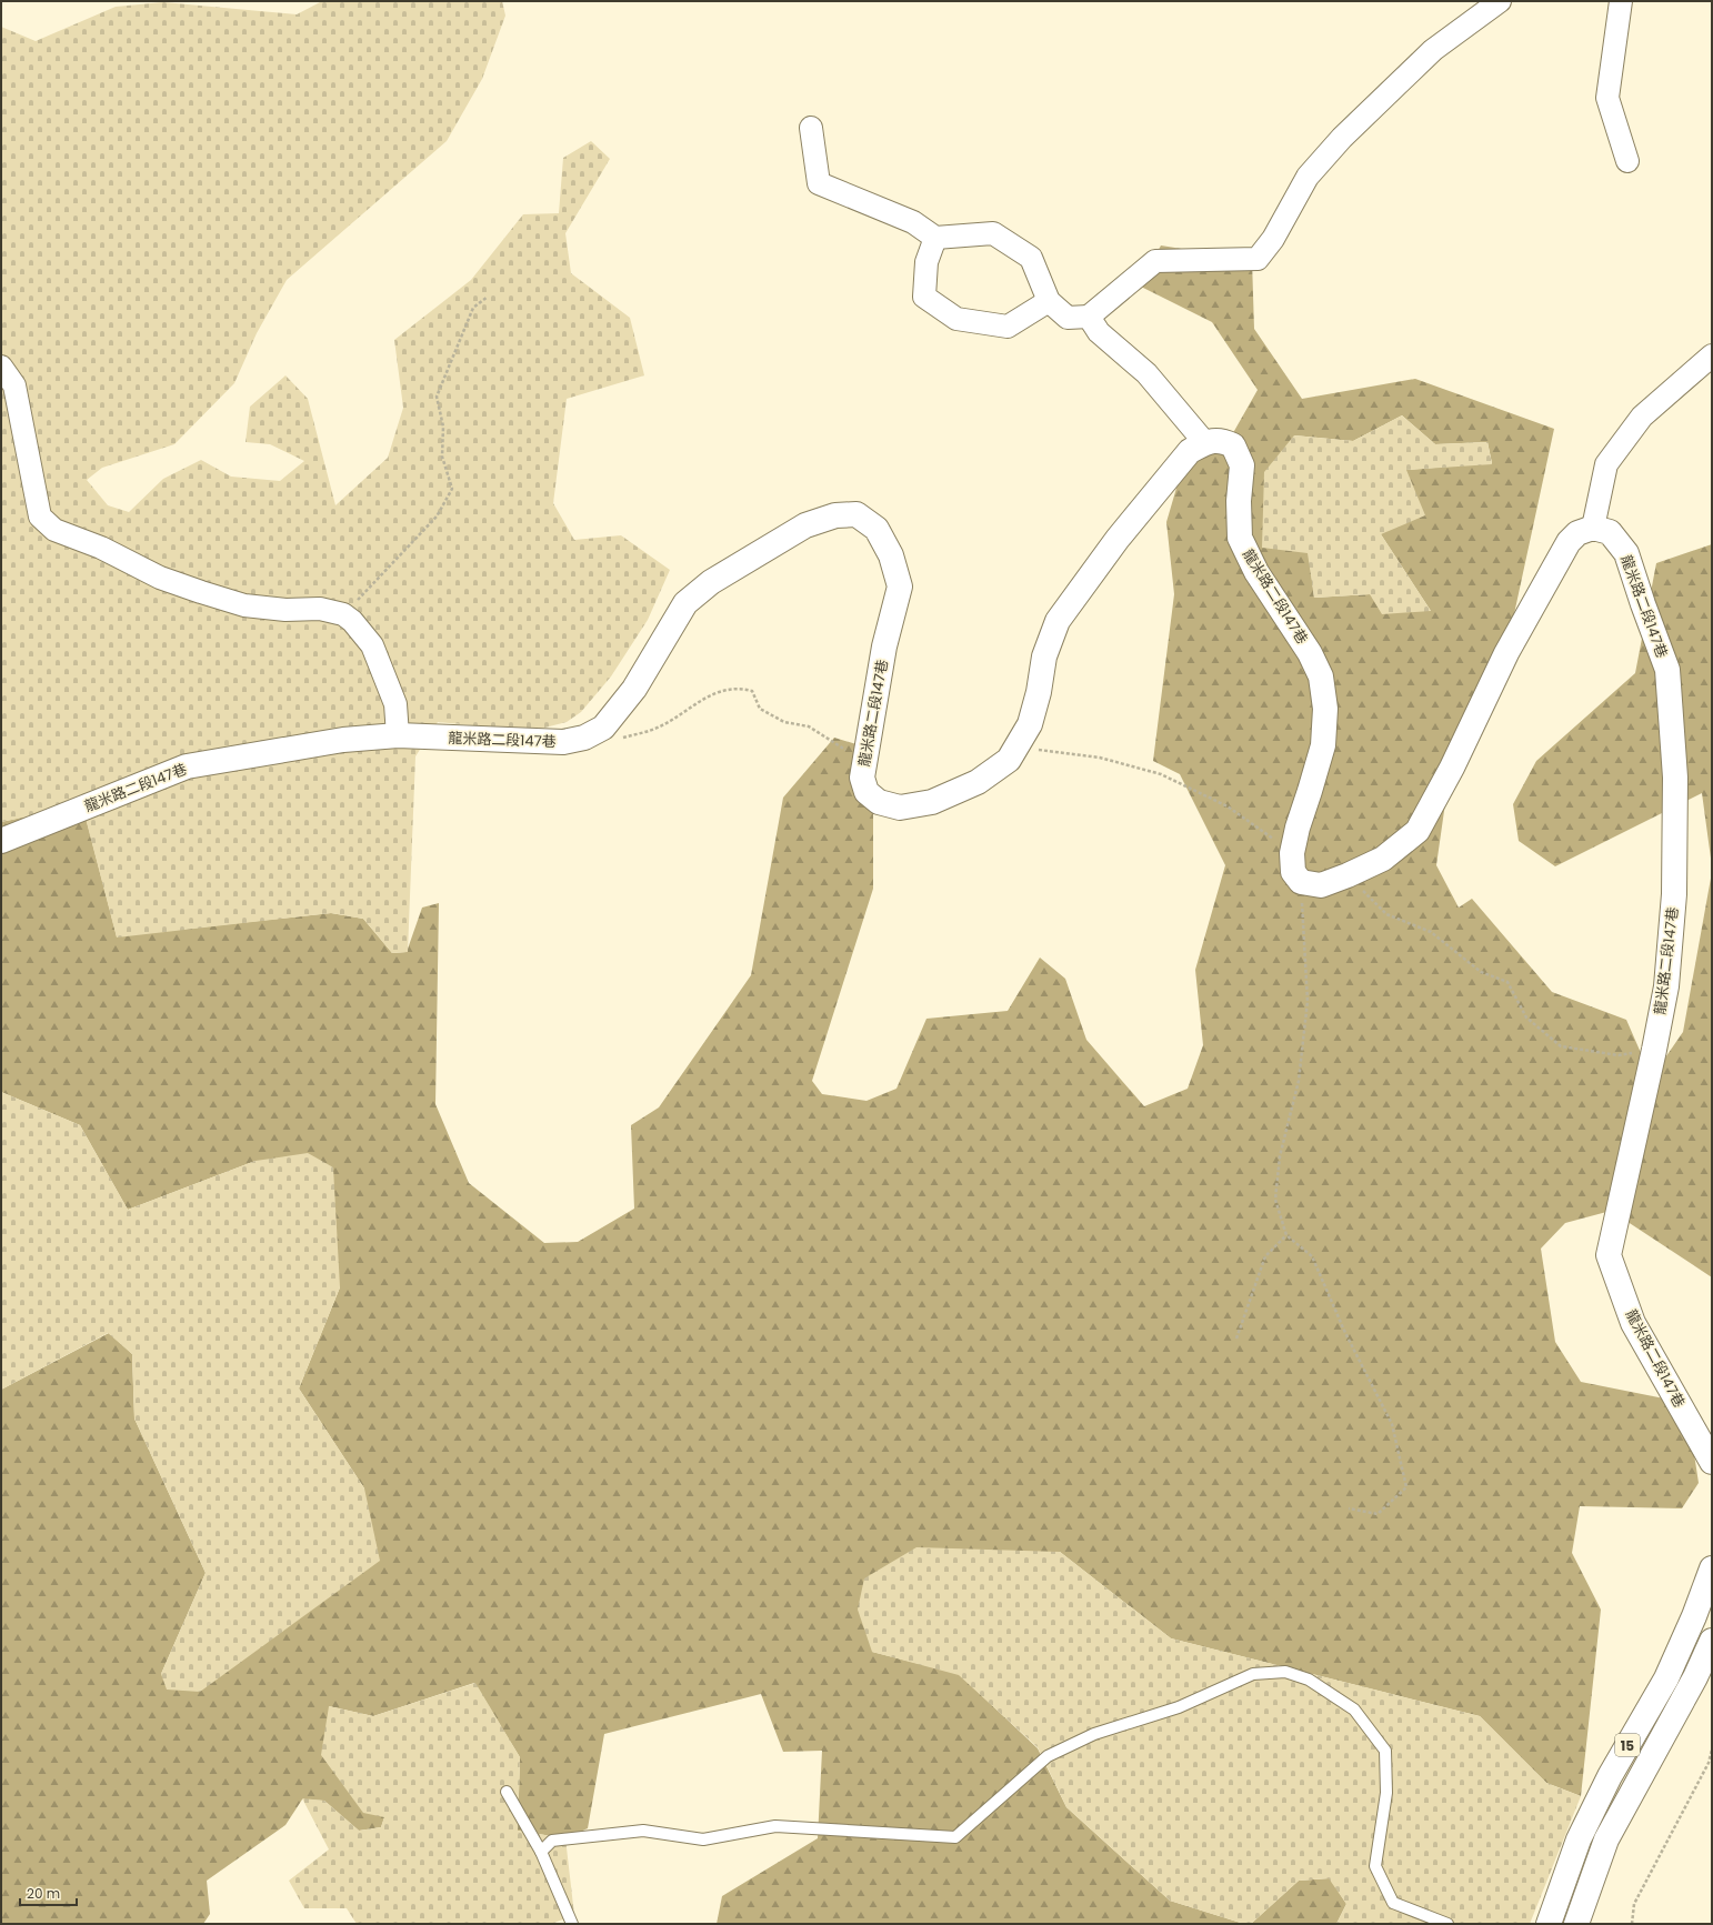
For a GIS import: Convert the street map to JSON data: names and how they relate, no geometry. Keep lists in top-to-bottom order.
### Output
{
  "streets": {
    "street": ["龍米路二段147巷", "15"]
  },
  "scale_bar": "20 m"
}
